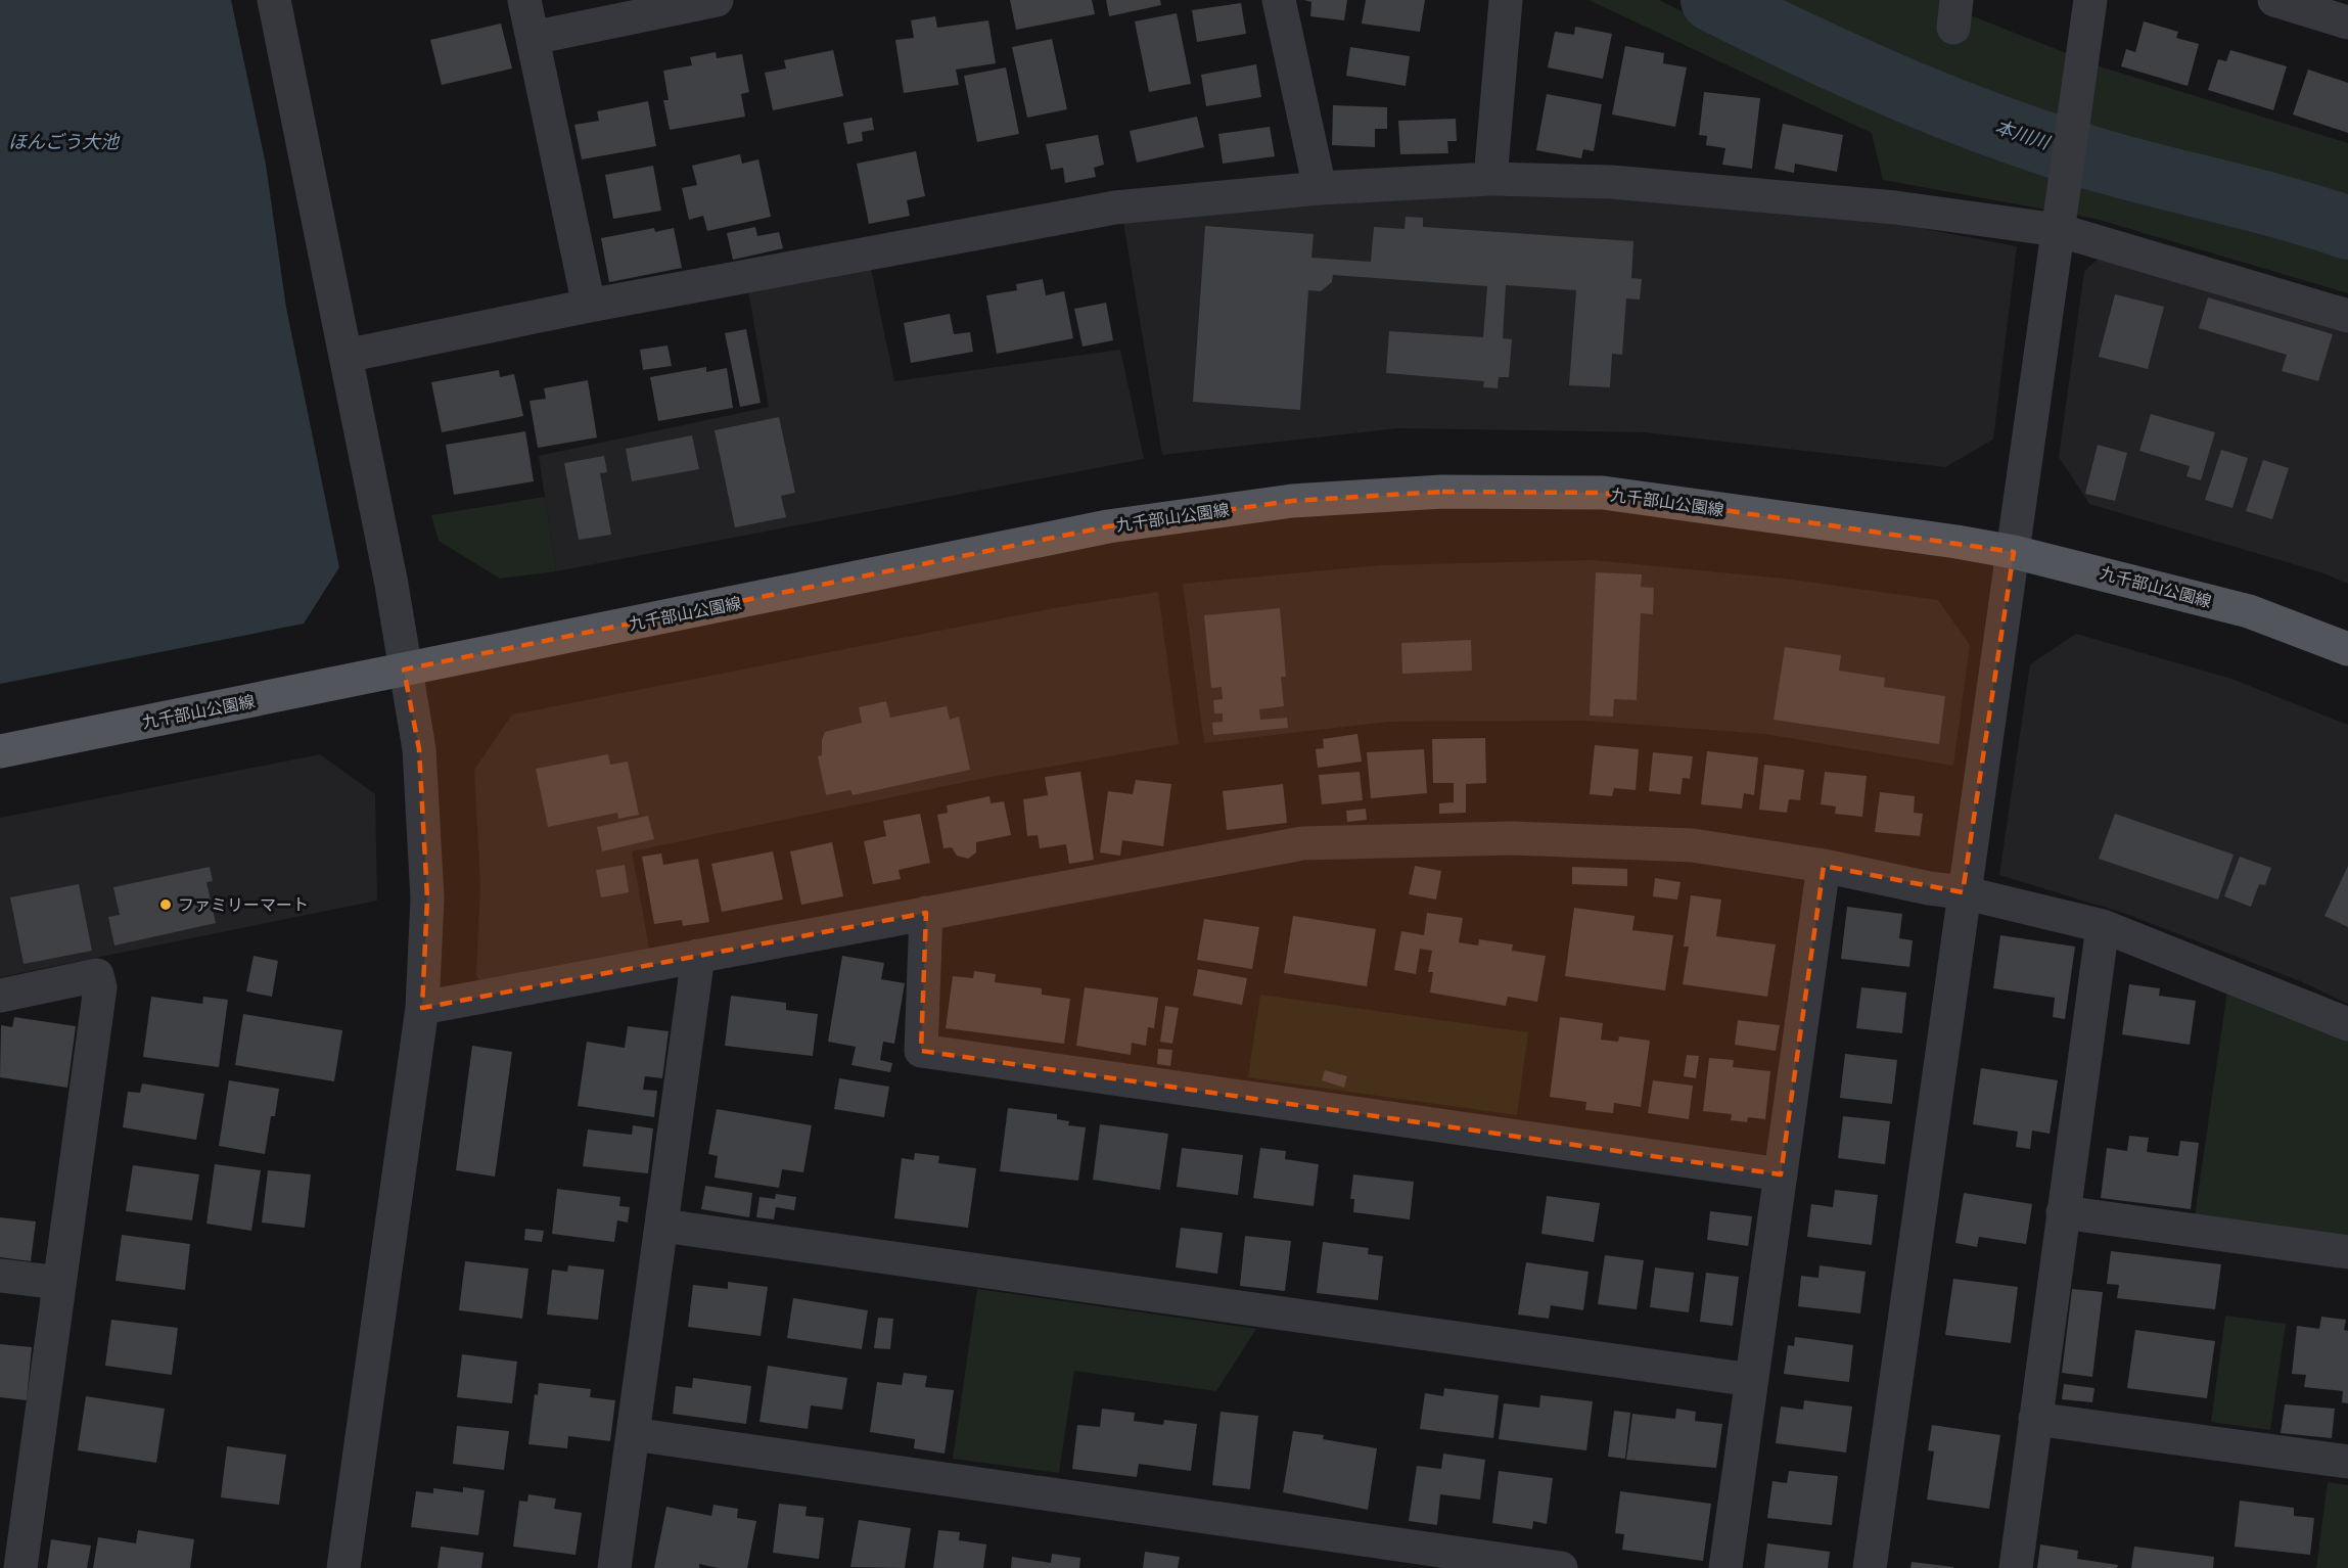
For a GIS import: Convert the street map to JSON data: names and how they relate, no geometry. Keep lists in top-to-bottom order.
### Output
{
  "streets": {
    "main road": ["九千部山公園線"]
  },
  "water": ["本川川", "ほんごう大池"],
  "places": ["ファミリーマート"]
}
